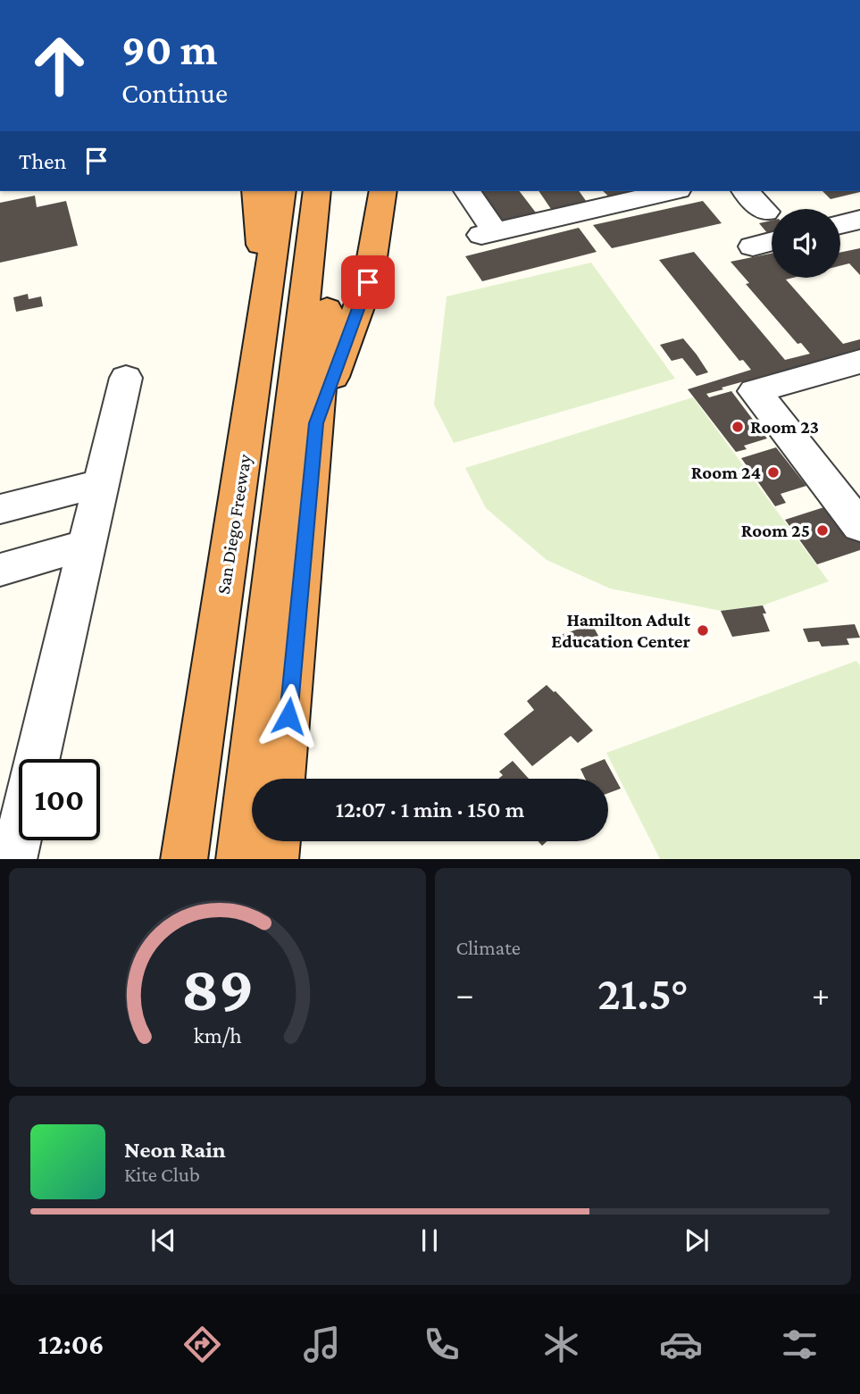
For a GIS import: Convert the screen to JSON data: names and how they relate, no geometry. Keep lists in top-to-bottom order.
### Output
{
  "streets": {
    "highway": ["San Diego Freeway"]
  },
  "places": [
    "Room 23",
    "Room 24",
    "Room 25",
    "Hamilton Adult Education Center"
  ],
  "page": {
    "turn": ["90 m", "Continue"],
    "then": "Then",
    "limit": "100",
    "trip": "12:07 · 1 min · 150 m",
    "tile": "Climate",
    "heat": ["−", "21.5°", "+"],
    "song": ["Neon Rain", "Kite Club"],
    "tabs": "12:06",
    "gauge": ["89", "km/h"]
  }
}
